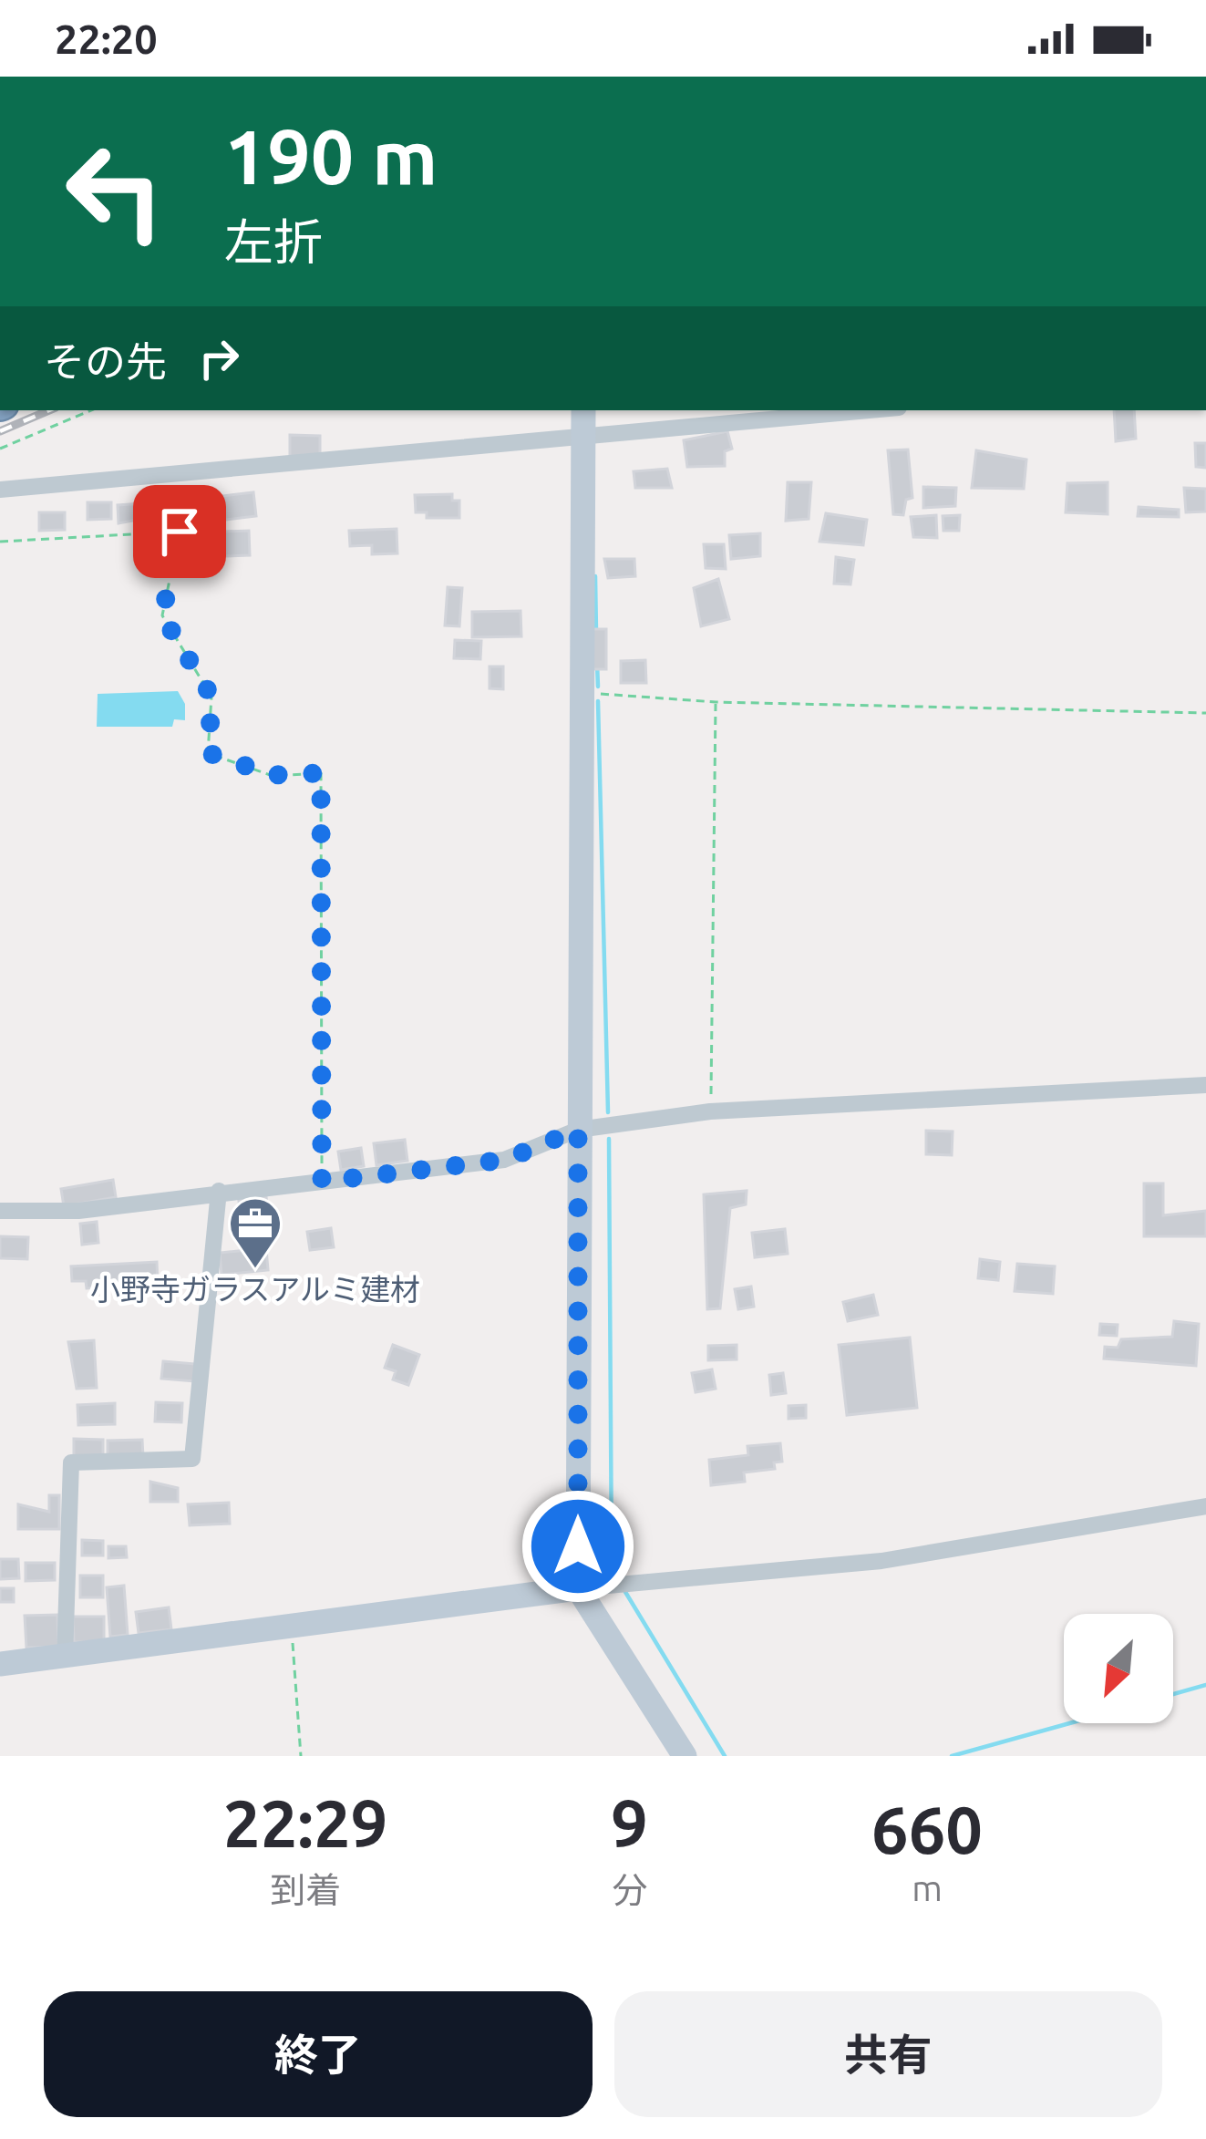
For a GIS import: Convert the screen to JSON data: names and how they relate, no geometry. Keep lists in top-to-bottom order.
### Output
{
  "places": {
    "office": ["小野寺ガラスアルミ建材"]
  },
  "north": "bottom left",
  "page": {
    "status": "22:20",
    "turn": ["190 m", "左折"],
    "then": "その先",
    "eta": [
      "22:29",
      "到着",
      "9",
      "分",
      "660",
      "m"
    ],
    "buttons": ["終了", "共有"]
  }
}
